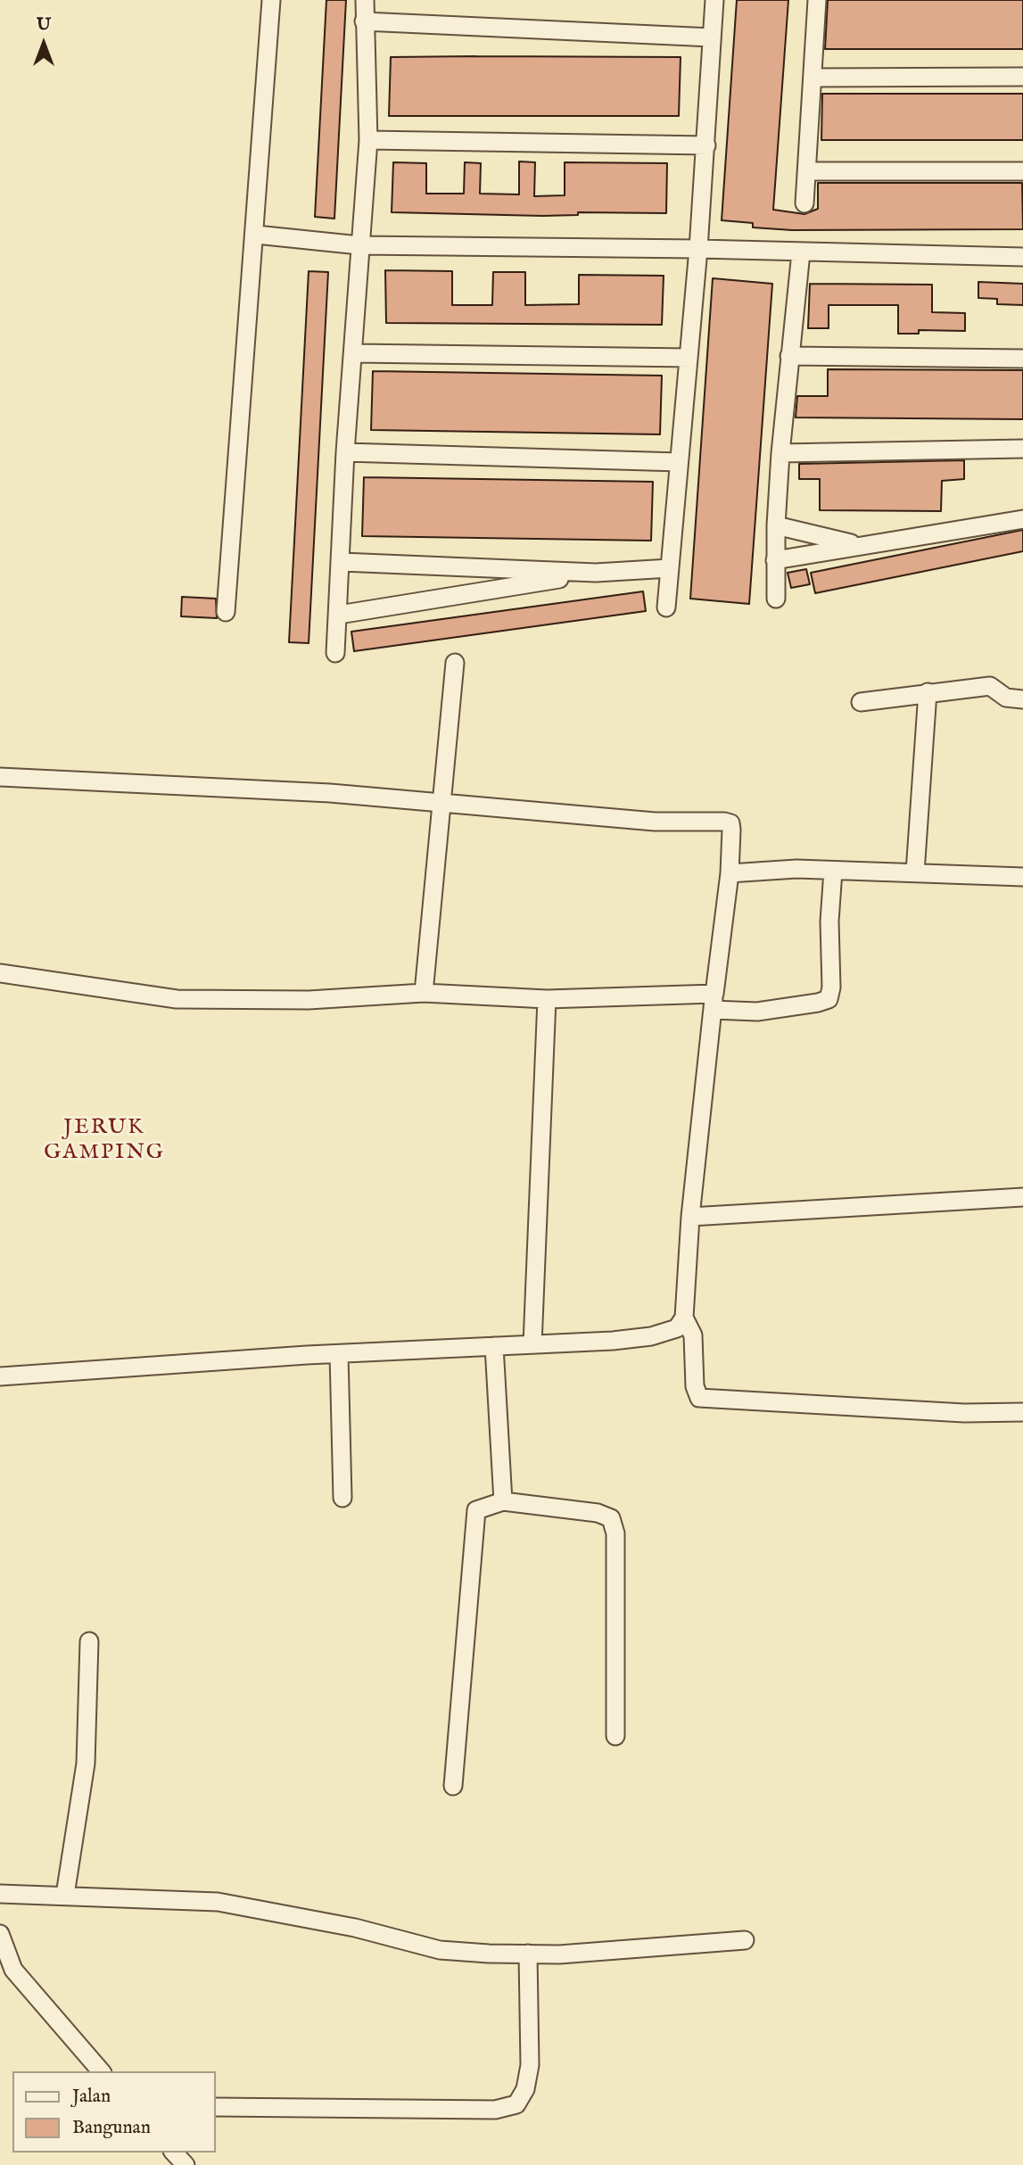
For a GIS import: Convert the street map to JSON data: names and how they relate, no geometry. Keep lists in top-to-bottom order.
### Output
{
  "districts": ["JERUK GAMPING"],
  "legend": ["Jalan", "Bangunan"],
  "north": "top"
}
